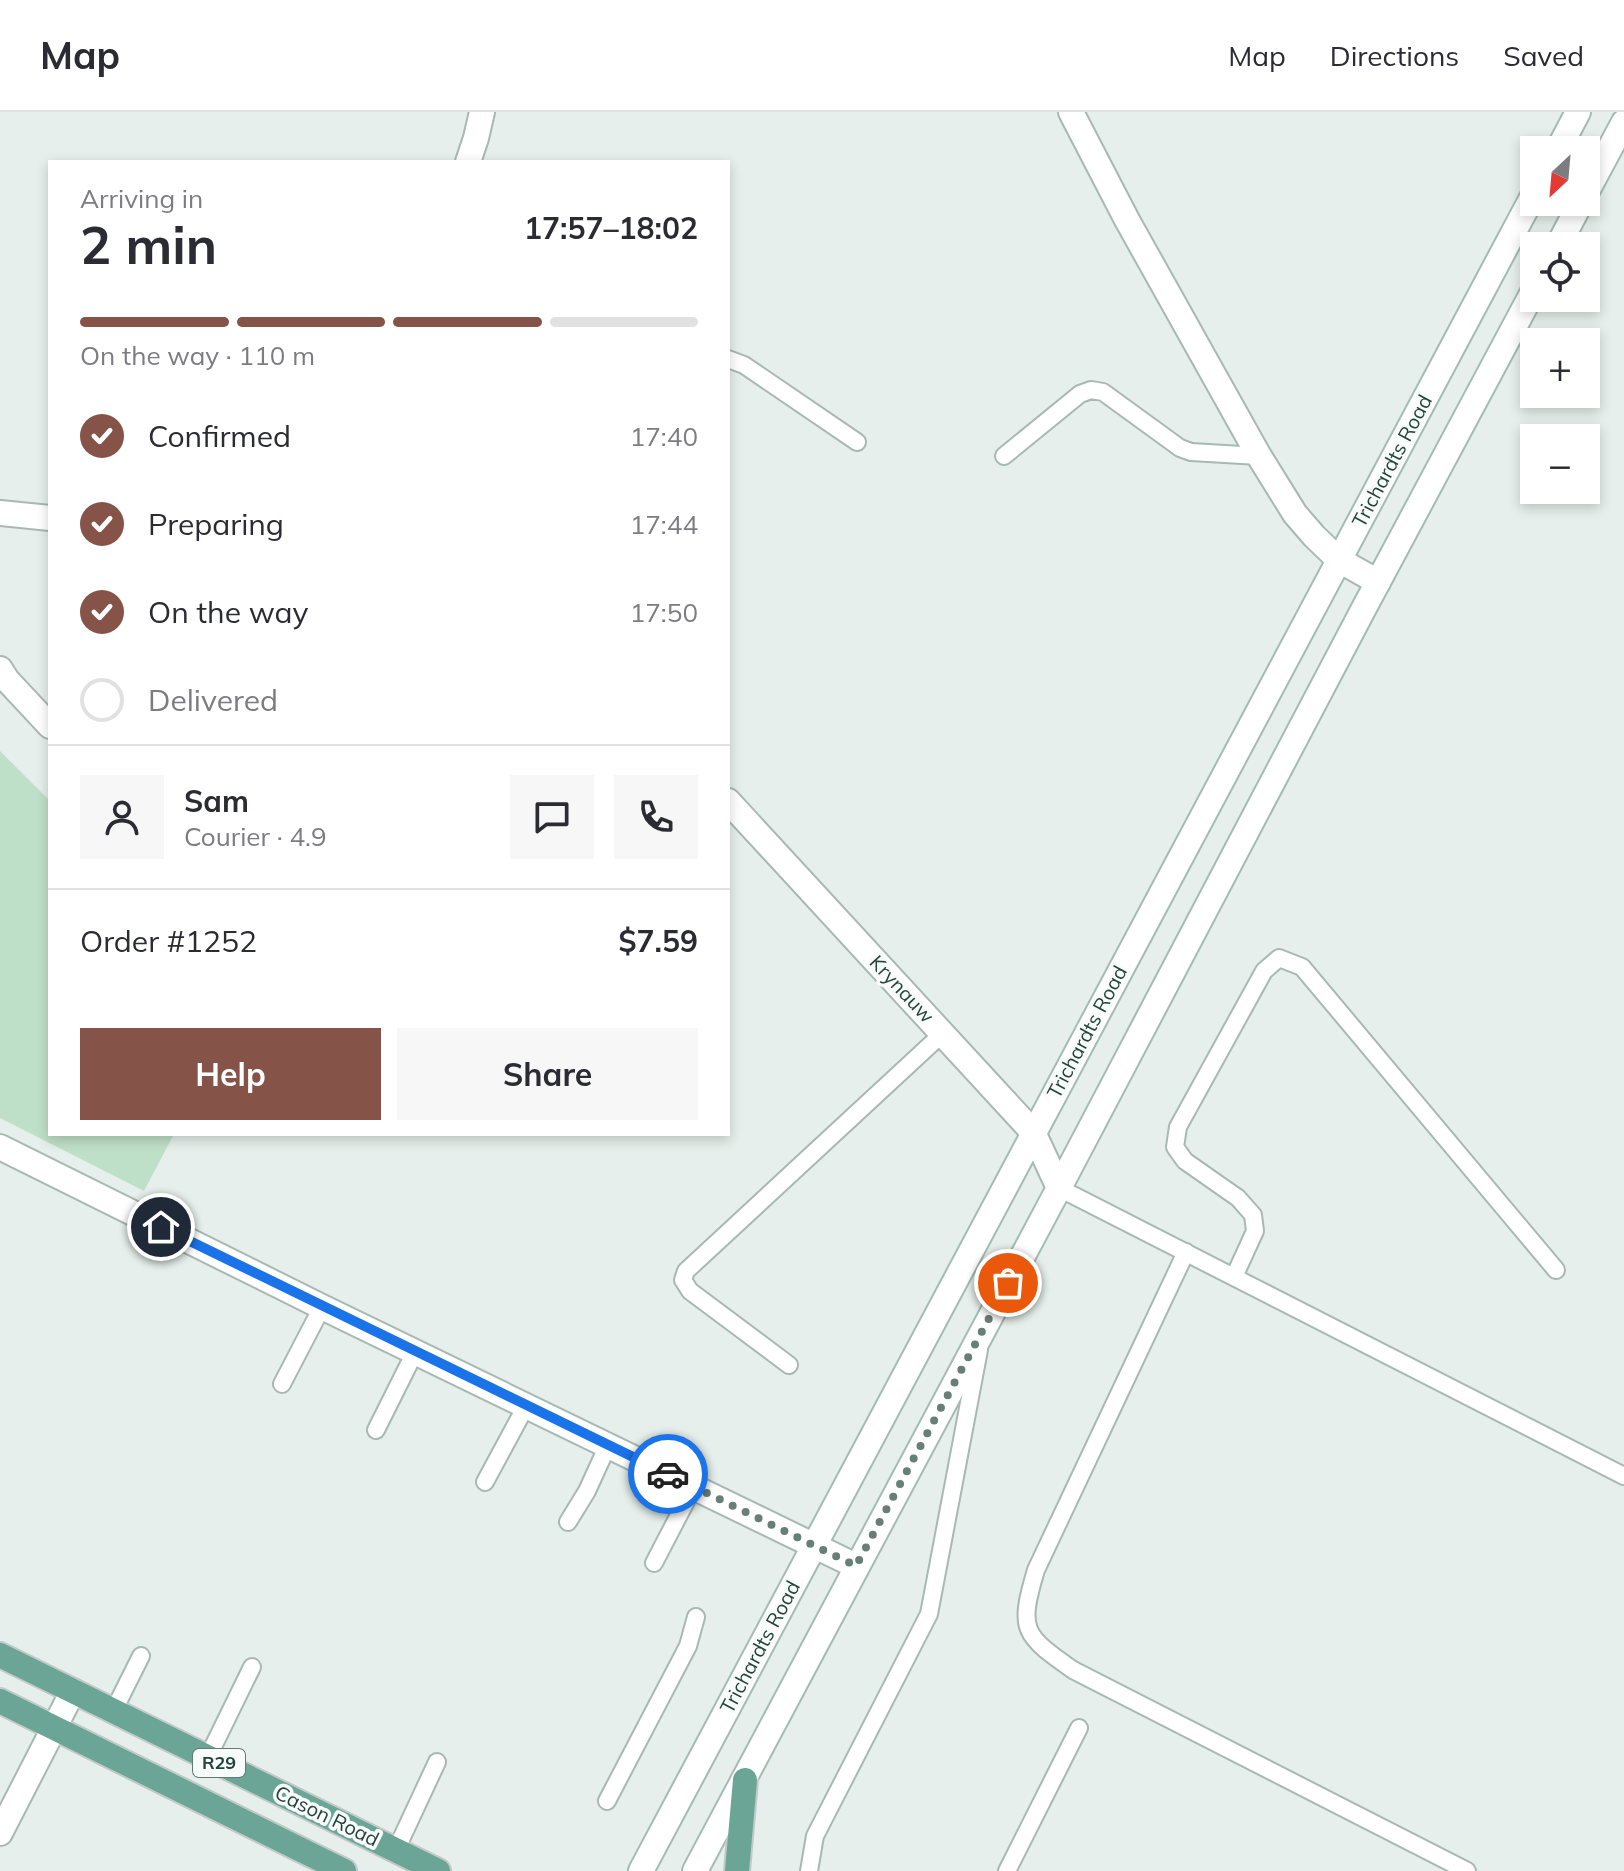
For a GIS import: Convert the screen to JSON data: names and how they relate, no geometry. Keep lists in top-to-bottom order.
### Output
{
  "streets": {
    "main road": [
      "Trichardts Road",
      "Krynauw",
      "R29",
      "Cason Road"
    ]
  },
  "crossings": [
    ["Trichardts Road", "Krynauw"]
  ],
  "north": "bottom left",
  "page": {
    "header": "Map",
    "nav": ["Map", "Directions", "Saved"],
    "map_buttons": ["+", "−"],
    "heading": ["2 min", "Arriving in", "17:57–18:02"],
    "panel": [
      "Sam",
      "Courier · 4.9",
      "Order #1252",
      "$7.59"
    ],
    "bar": "On the way · 110 m",
    "list": [
      ["Confirmed", "17:40"],
      ["Preparing", "17:44"],
      ["On the way", "17:50"],
      "Delivered"
    ],
    "buttons": ["Help", "Share"]
  }
}
